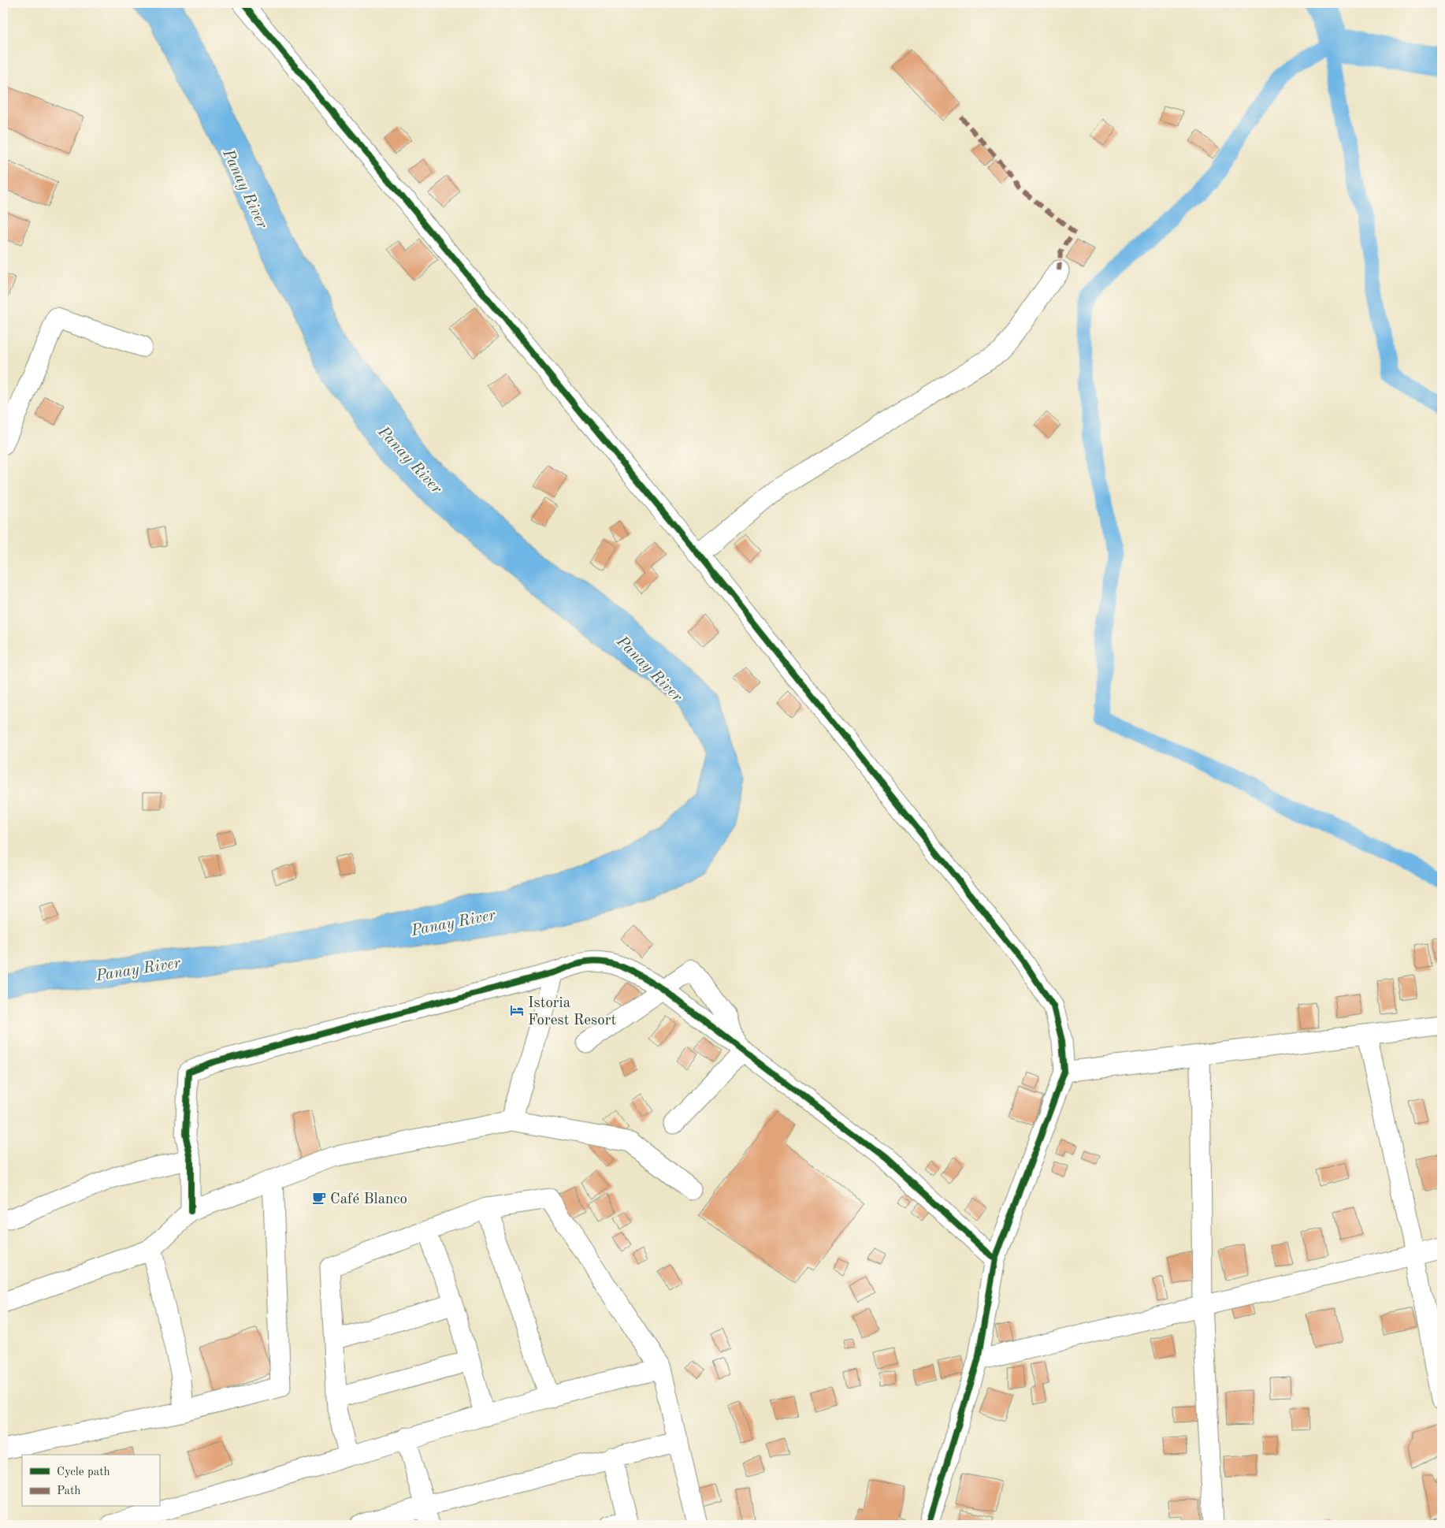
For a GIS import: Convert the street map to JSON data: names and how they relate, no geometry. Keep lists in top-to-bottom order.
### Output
{
  "water": ["Panay River"],
  "places": {
    "hotel": ["Istoria Forest Resort"],
    "cafe": ["Café Blanco"]
  },
  "legend": ["Cycle path", "Path"]
}
